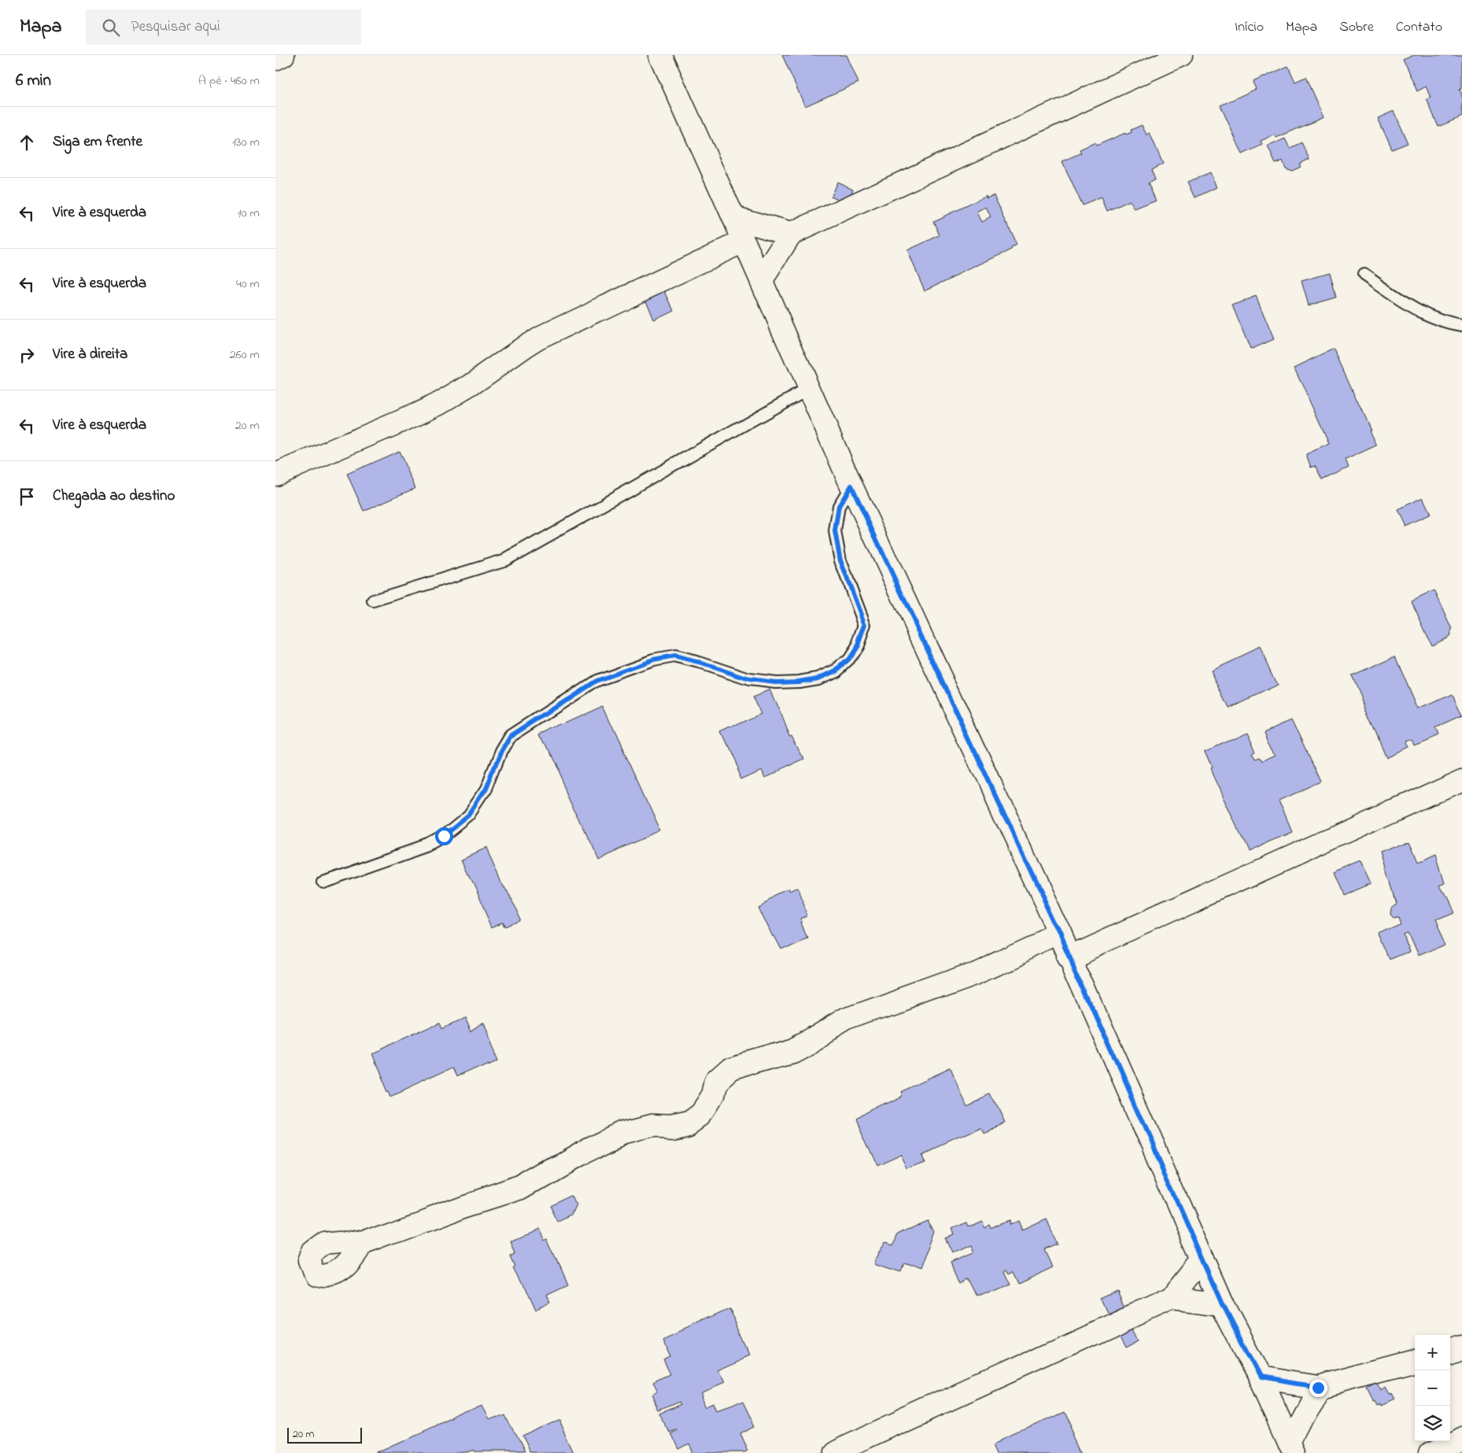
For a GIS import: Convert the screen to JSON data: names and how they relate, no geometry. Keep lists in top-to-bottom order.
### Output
{
  "scale_bar": "20 m",
  "page": {
    "header": "Mapa",
    "search": "Pesquisar aqui",
    "nav": [
      "Início",
      "Mapa",
      "Sobre",
      "Contato"
    ],
    "heading": ["6 min", "A pé · 460 m"],
    "list": [
      ["Siga em frente", "130 m"],
      ["Vire à esquerda", "10 m"],
      ["Vire à esquerda", "40 m"],
      ["Vire à direita", "260 m"],
      ["Vire à esquerda", "20 m"],
      "Chegada ao destino"
    ],
    "map_buttons": ["+", "−"],
    "scale": "20 m"
  }
}
